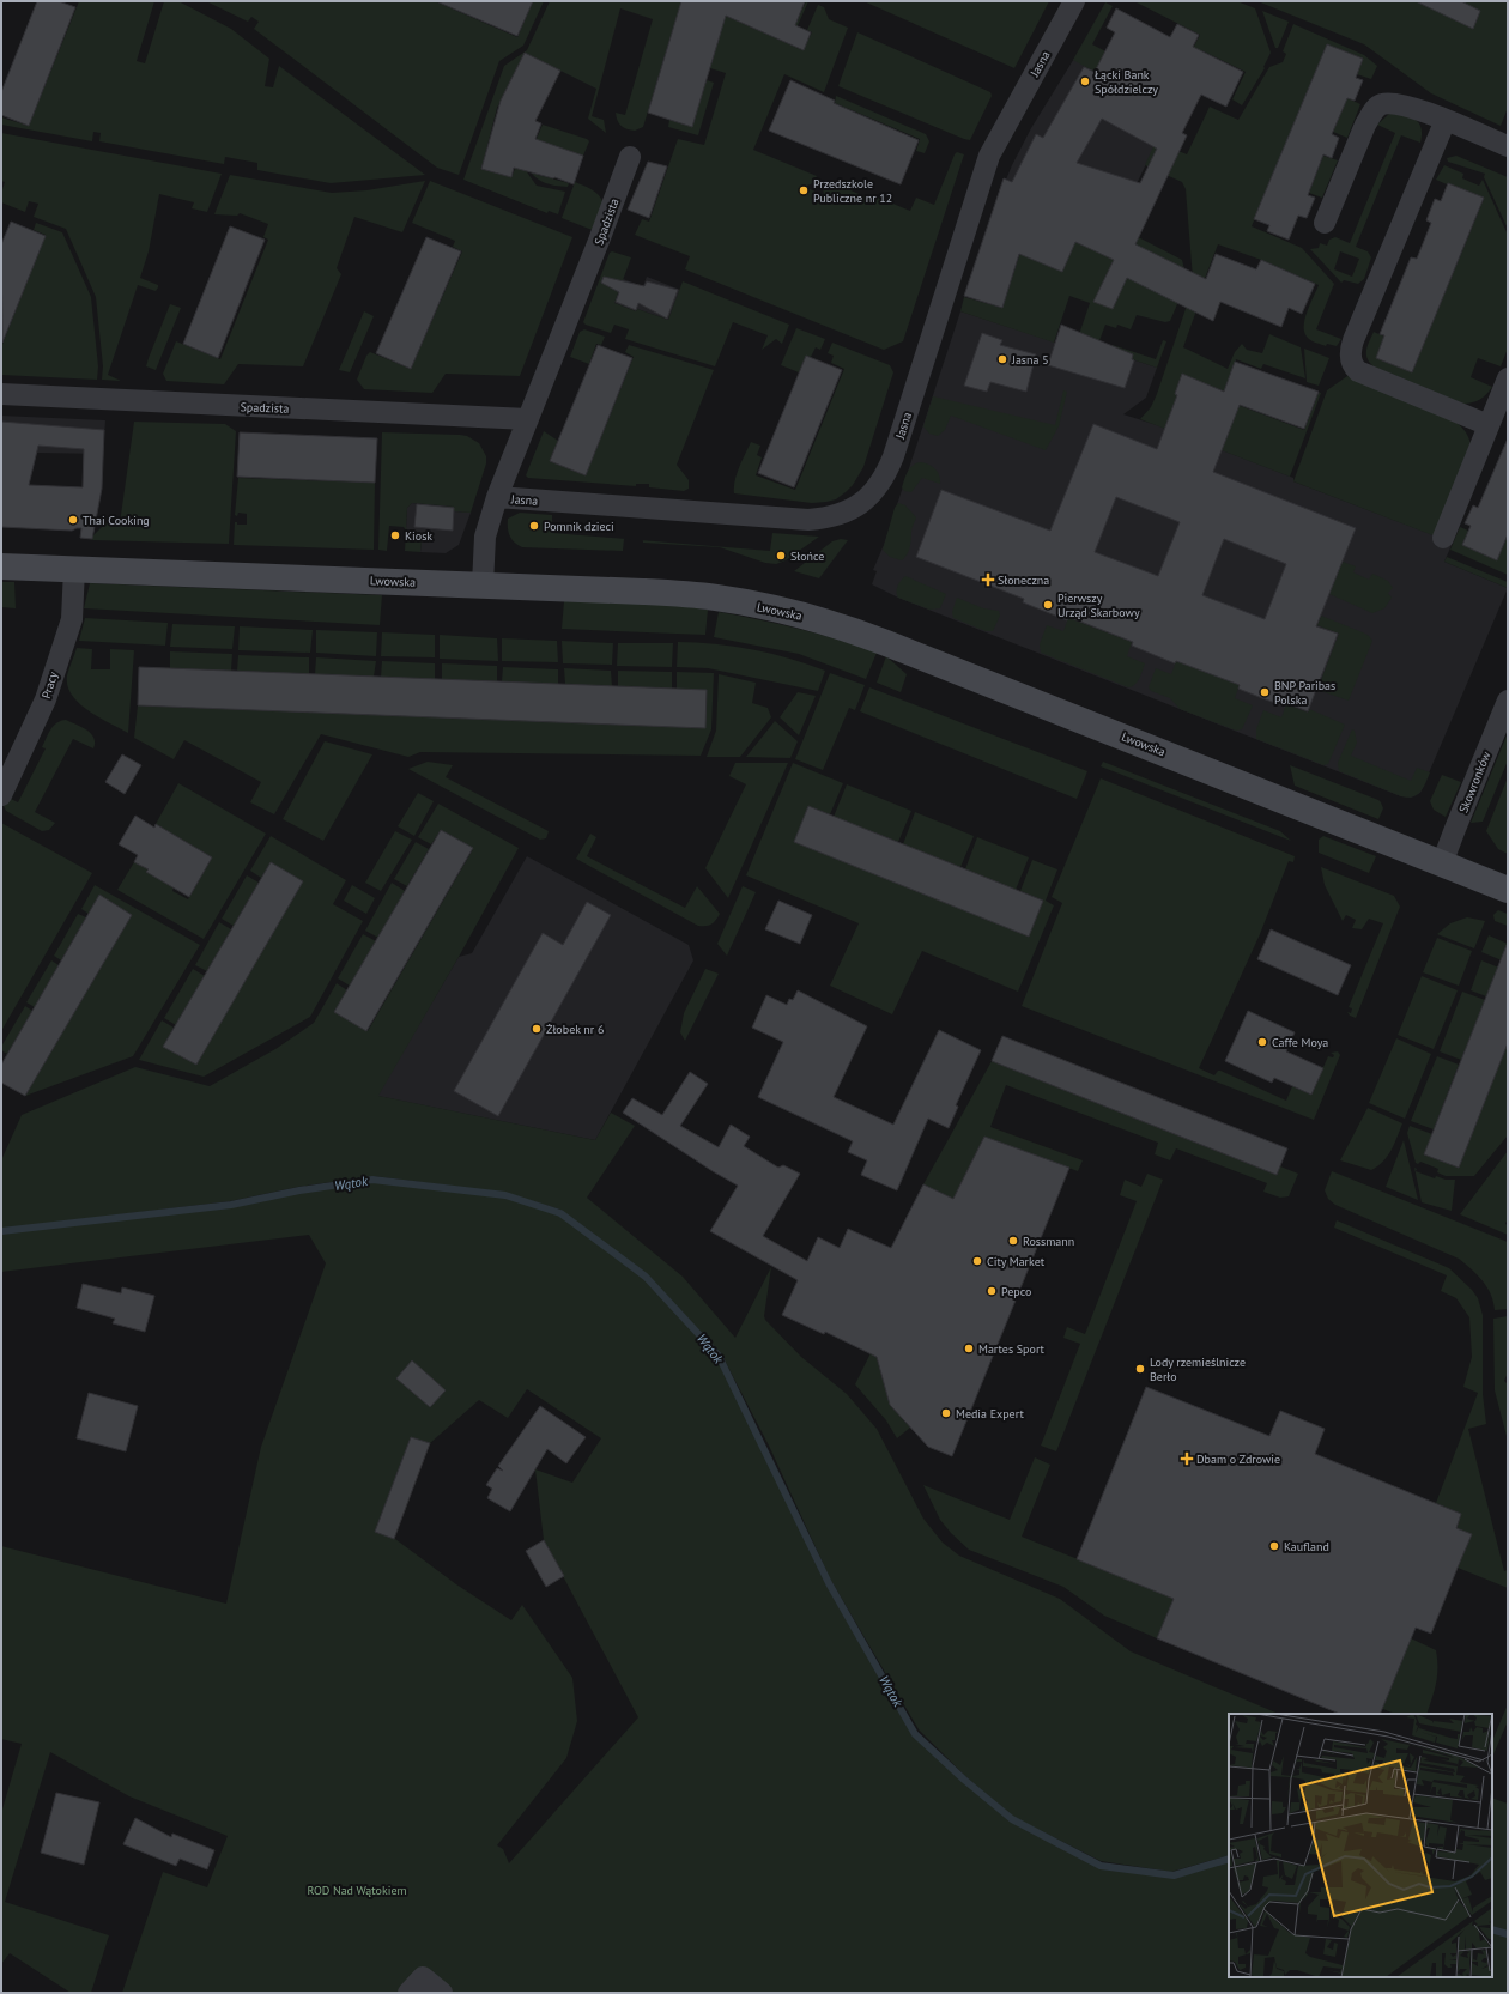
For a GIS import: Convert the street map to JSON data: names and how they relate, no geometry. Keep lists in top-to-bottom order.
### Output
{
  "streets": {
    "street": [
      "Jasna",
      "Spadzista",
      "Lwowska",
      "Pracy",
      "Skowronków"
    ]
  },
  "crossings": [
    ["Jasna", "Spadzista"],
    ["Spadzista", "Lwowska"],
    ["Lwowska", "Pracy"],
    ["Lwowska", "Skowronków"]
  ],
  "water": ["Wątok"],
  "parks": ["ROD Nad Wątokiem"],
  "places": {
    "other": [
      "Łącki Bank Spółdzielczy",
      "Przedszkole Publiczne nr 12",
      "Jasna 5",
      "Thai Cooking",
      "Pomnik dzieci",
      "Kiosk",
      "Słońce",
      "Pierwszy Urząd Skarbowy",
      "BNP Paribas Polska",
      "Żłobek nr 6",
      "Caffe Moya",
      "Rossmann",
      "City Market",
      "Pepco",
      "Martes Sport",
      "Lody rzemieślnicze Berło",
      "Media Expert",
      "Kaufland"
    ],
    "health": ["Słoneczna", "Dbam o Zdrowie"]
  }
}
